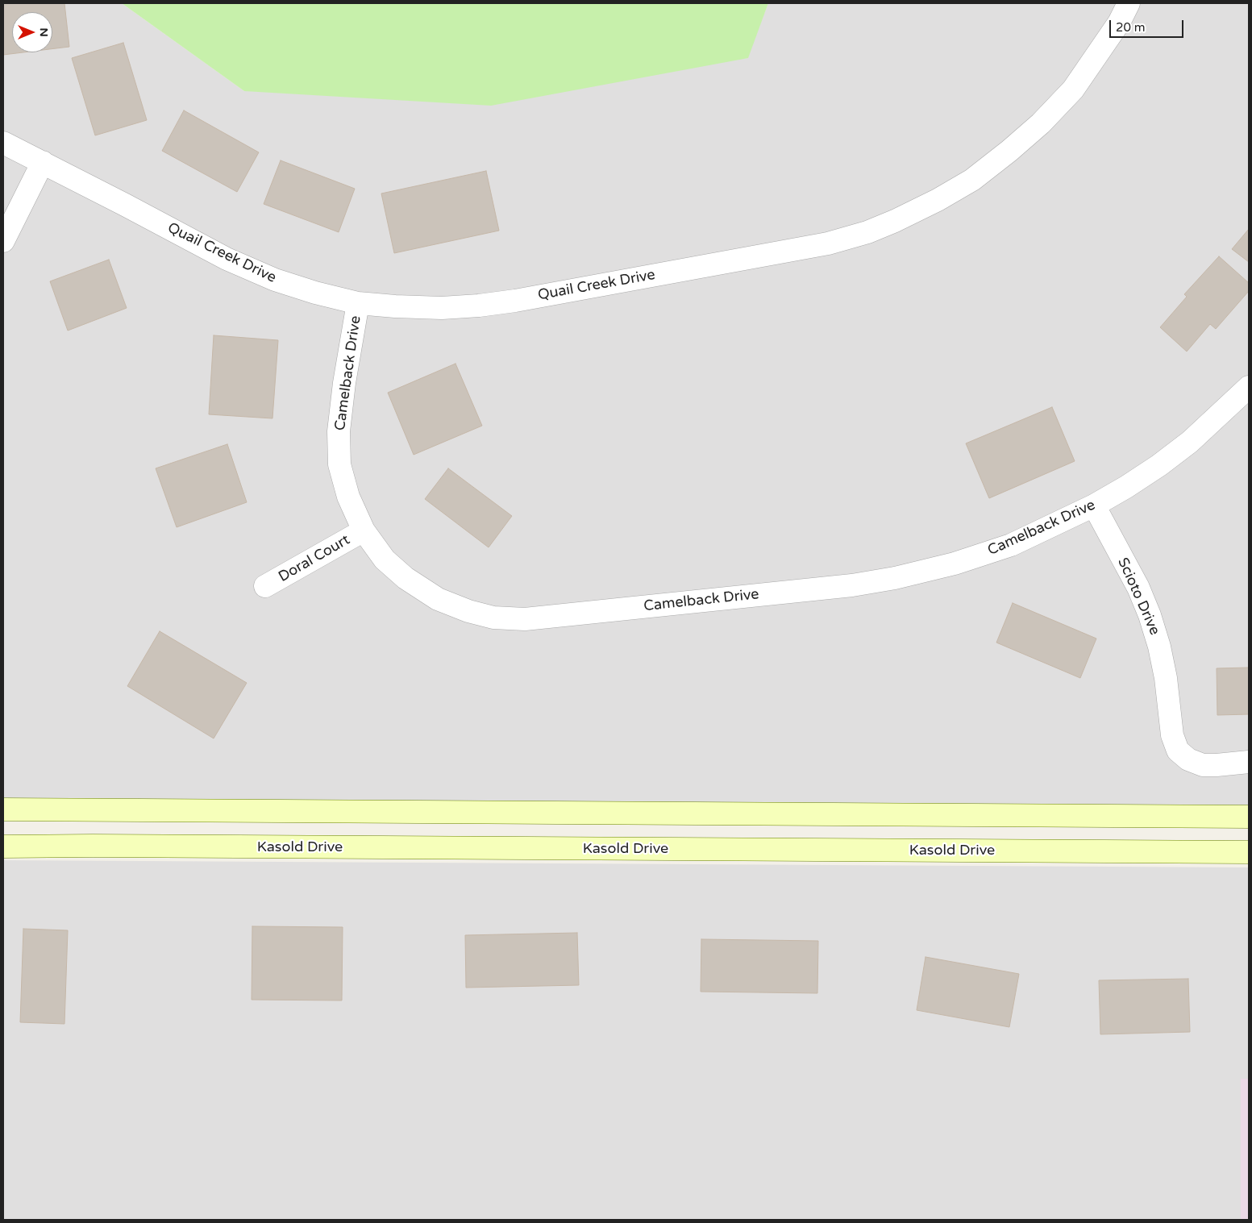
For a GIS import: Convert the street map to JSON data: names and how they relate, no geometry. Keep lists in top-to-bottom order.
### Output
{
  "streets": {
    "main road": ["Kasold Drive"],
    "street": [
      "Quail Creek Drive",
      "Camelback Drive",
      "Doral Court",
      "Scioto Drive"
    ]
  },
  "crossings": [
    ["Quail Creek Drive", "Camelback Drive"],
    ["Camelback Drive", "Doral Court"],
    ["Camelback Drive", "Scioto Drive"]
  ],
  "scale_bar": "20 m",
  "north": "right"
}
